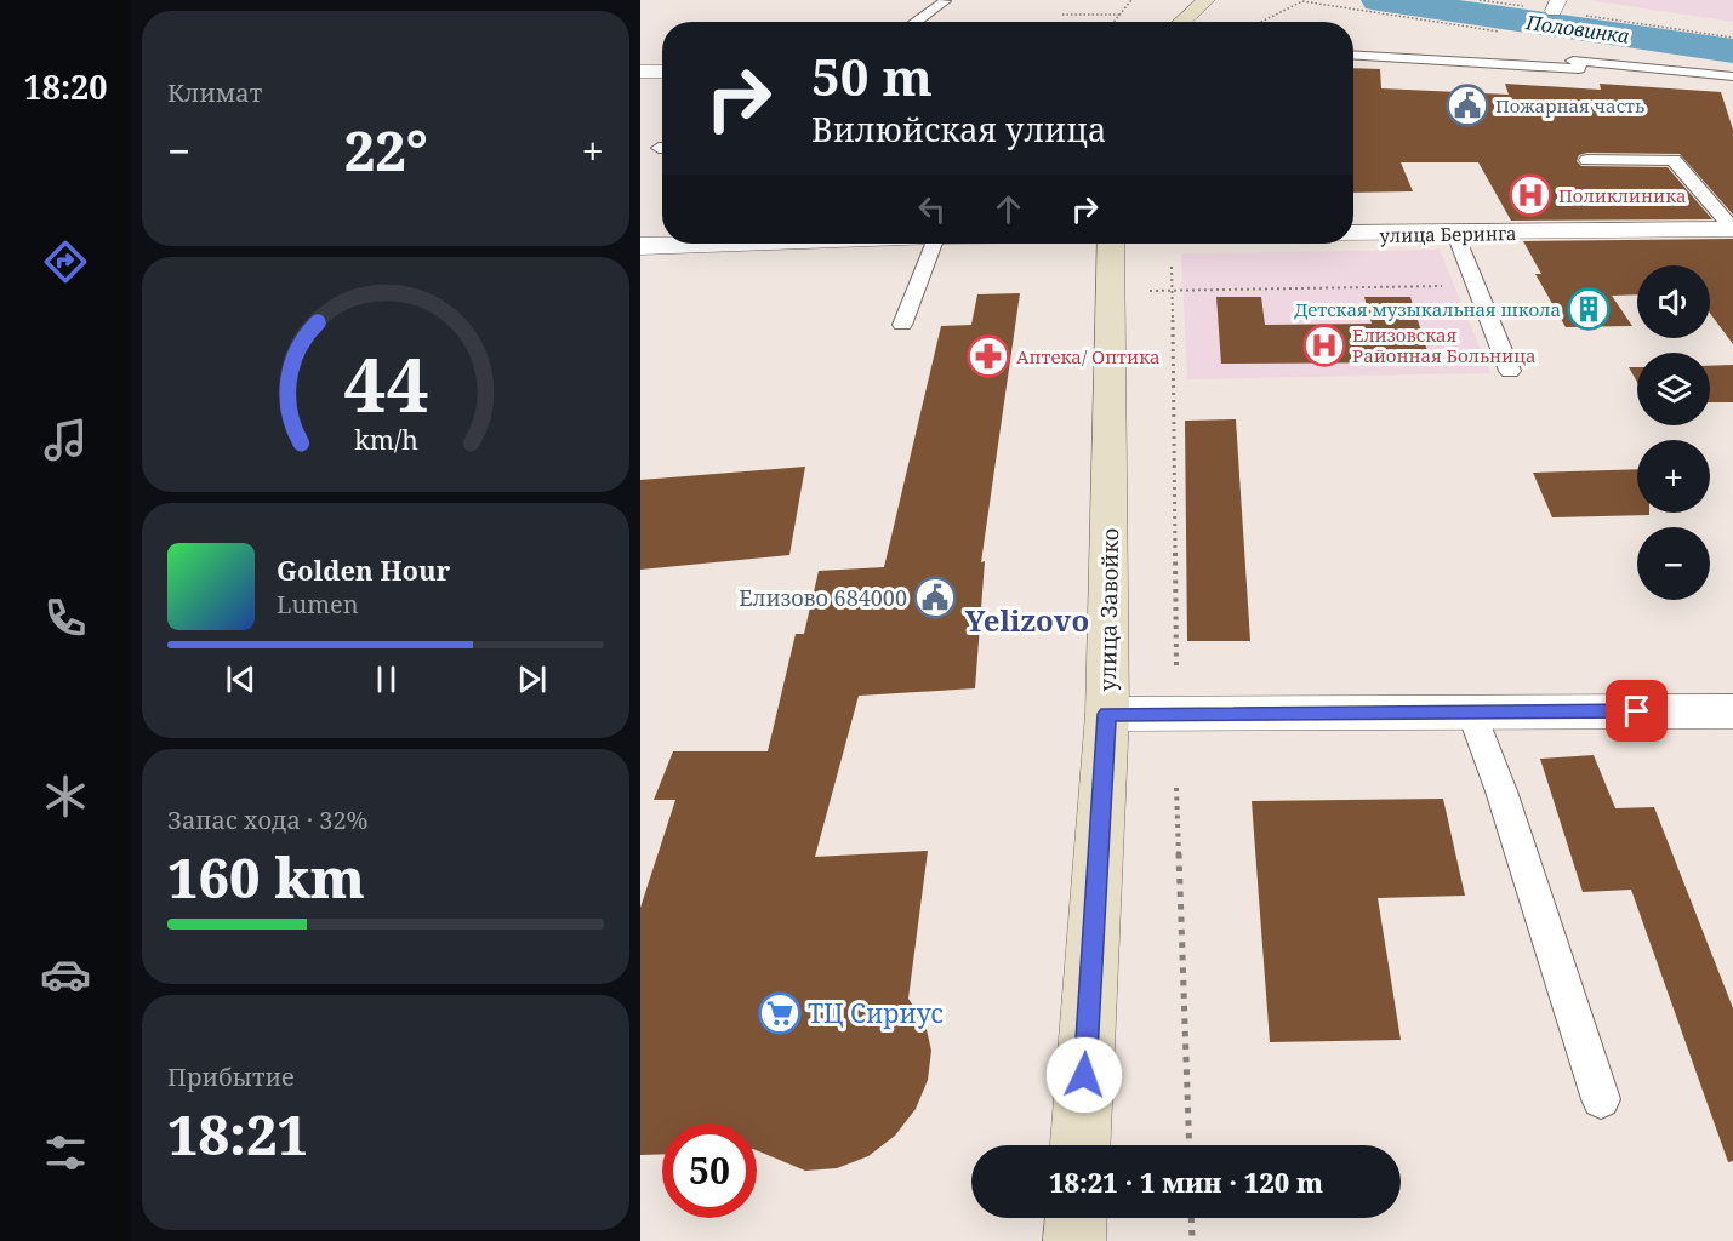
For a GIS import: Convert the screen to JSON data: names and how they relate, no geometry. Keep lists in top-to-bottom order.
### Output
{
  "streets": {
    "main road": ["улица Завойко"],
    "street": ["улица Беринга"]
  },
  "districts": ["Yelizovo"],
  "water": ["Половинка"],
  "places": {
    "public building": ["Пожарная часть", "Елизово 684000"],
    "hospital": ["Поликлиника", "Елизовская Районная Больница"],
    "building": ["Детская музыкальная школа"],
    "pharmacy": ["Аптека/ Оптика"],
    "supermarket": ["ТЦ Сириус"]
  },
  "page": {
    "tabs": "18:20",
    "tile": [
      "Климат",
      ["Запас хода · 32%", "160 km"],
      ["Прибытие", "18:21"]
    ],
    "turn": ["50 m", "Вилюйская улица"],
    "heat": ["−", "22°", "+"],
    "map_buttons": ["+", "−"],
    "song": ["Golden Hour", "Lumen"],
    "limit": "50",
    "trip": "18:21 · 1 мин · 120 m",
    "gauge": ["44", "km/h"]
  }
}
